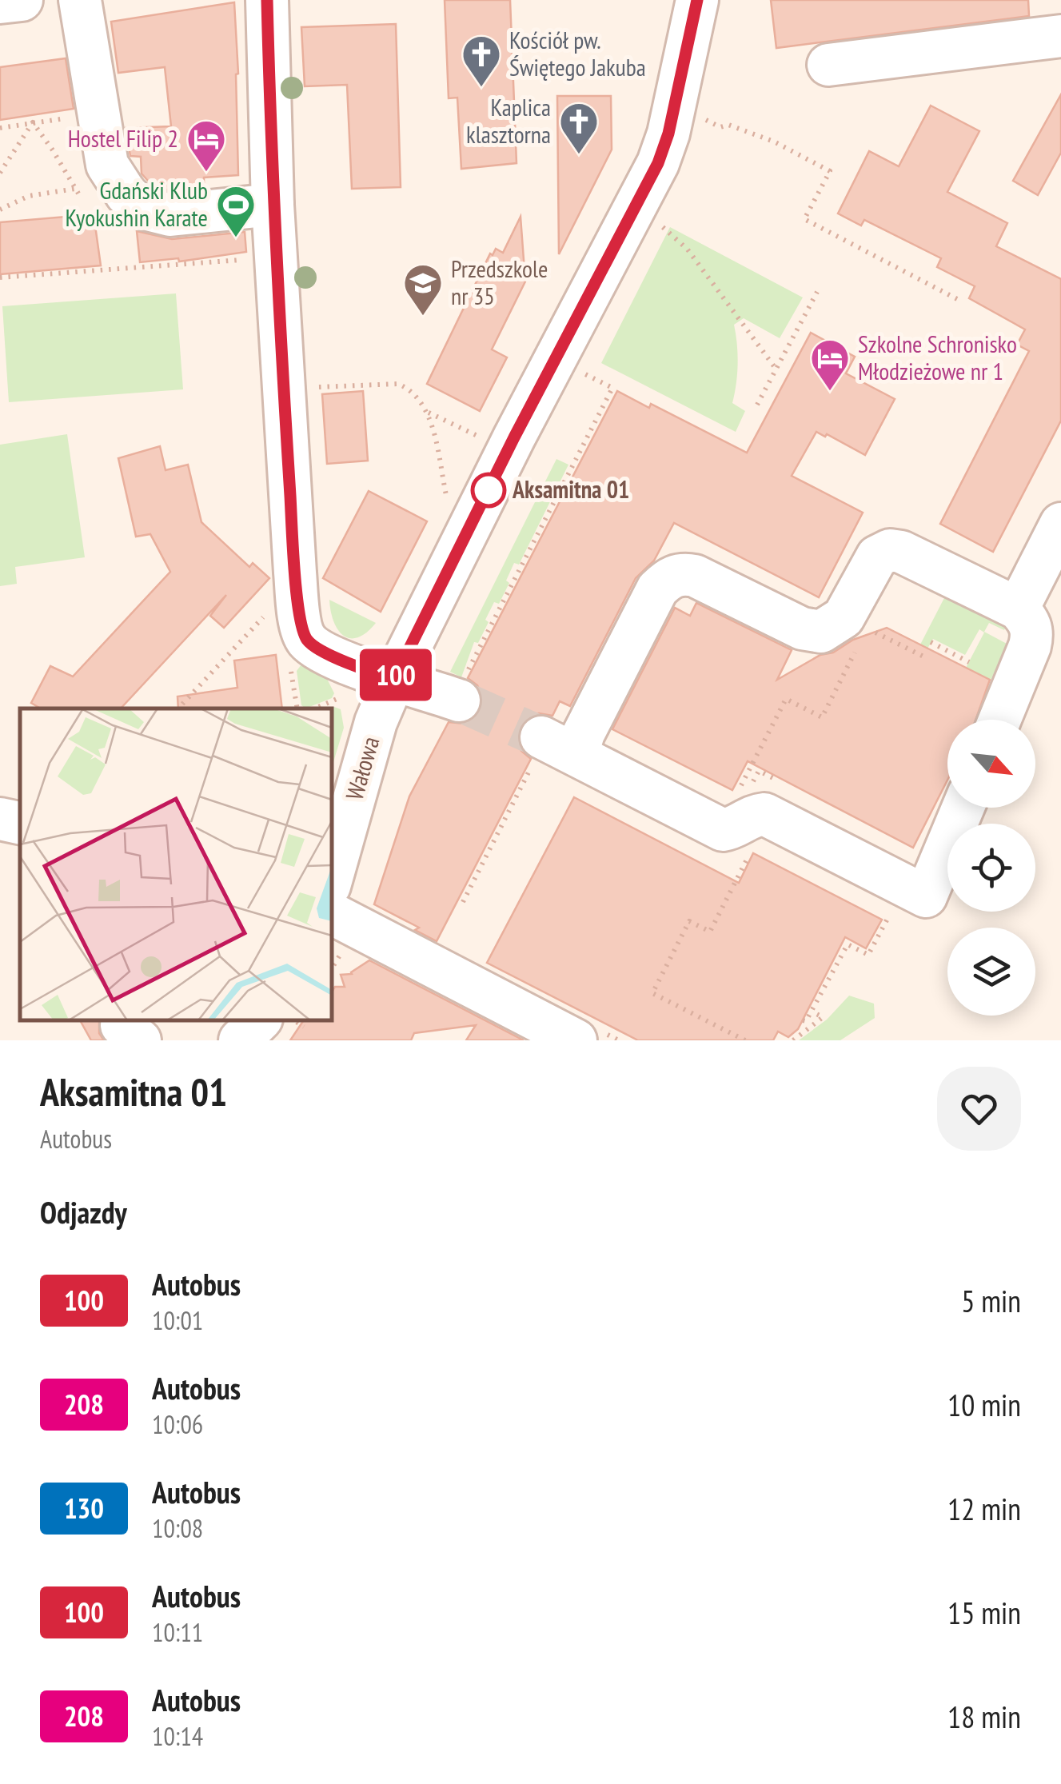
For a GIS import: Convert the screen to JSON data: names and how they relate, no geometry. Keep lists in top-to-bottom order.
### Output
{
  "streets": {
    "street": ["Wałowa"]
  },
  "places": {
    "church": ["Kościół pw. Świętego Jakuba", "Kaplica klasztorna"],
    "hotel": ["Hostel Filip 2", "Szkolne Schronisko Młodzieżowe nr 1"],
    "sports": ["Gdański Klub Kyokushin Karate"],
    "school or university": ["Przedszkole nr 35"],
    "other": ["Aksamitna 01"]
  },
  "lines": ["bus line 100"],
  "north": "bottom right",
  "page": {
    "on_map": "100",
    "heading": [
      ["Aksamitna 01", "Autobus"],
      "Odjazdy"
    ],
    "list": [
      {
        "mark": "100",
        "name": "Autobus",
        "note": "10:01",
        "value": "5 min"
      },
      {
        "mark": "208",
        "name": "Autobus",
        "note": "10:06",
        "value": "10 min"
      },
      {
        "mark": "130",
        "name": "Autobus",
        "note": "10:08",
        "value": "12 min"
      },
      {
        "mark": "100",
        "name": "Autobus",
        "note": "10:11",
        "value": "15 min"
      },
      {
        "mark": "208",
        "name": "Autobus",
        "note": "10:14",
        "value": "18 min"
      }
    ]
  }
}
